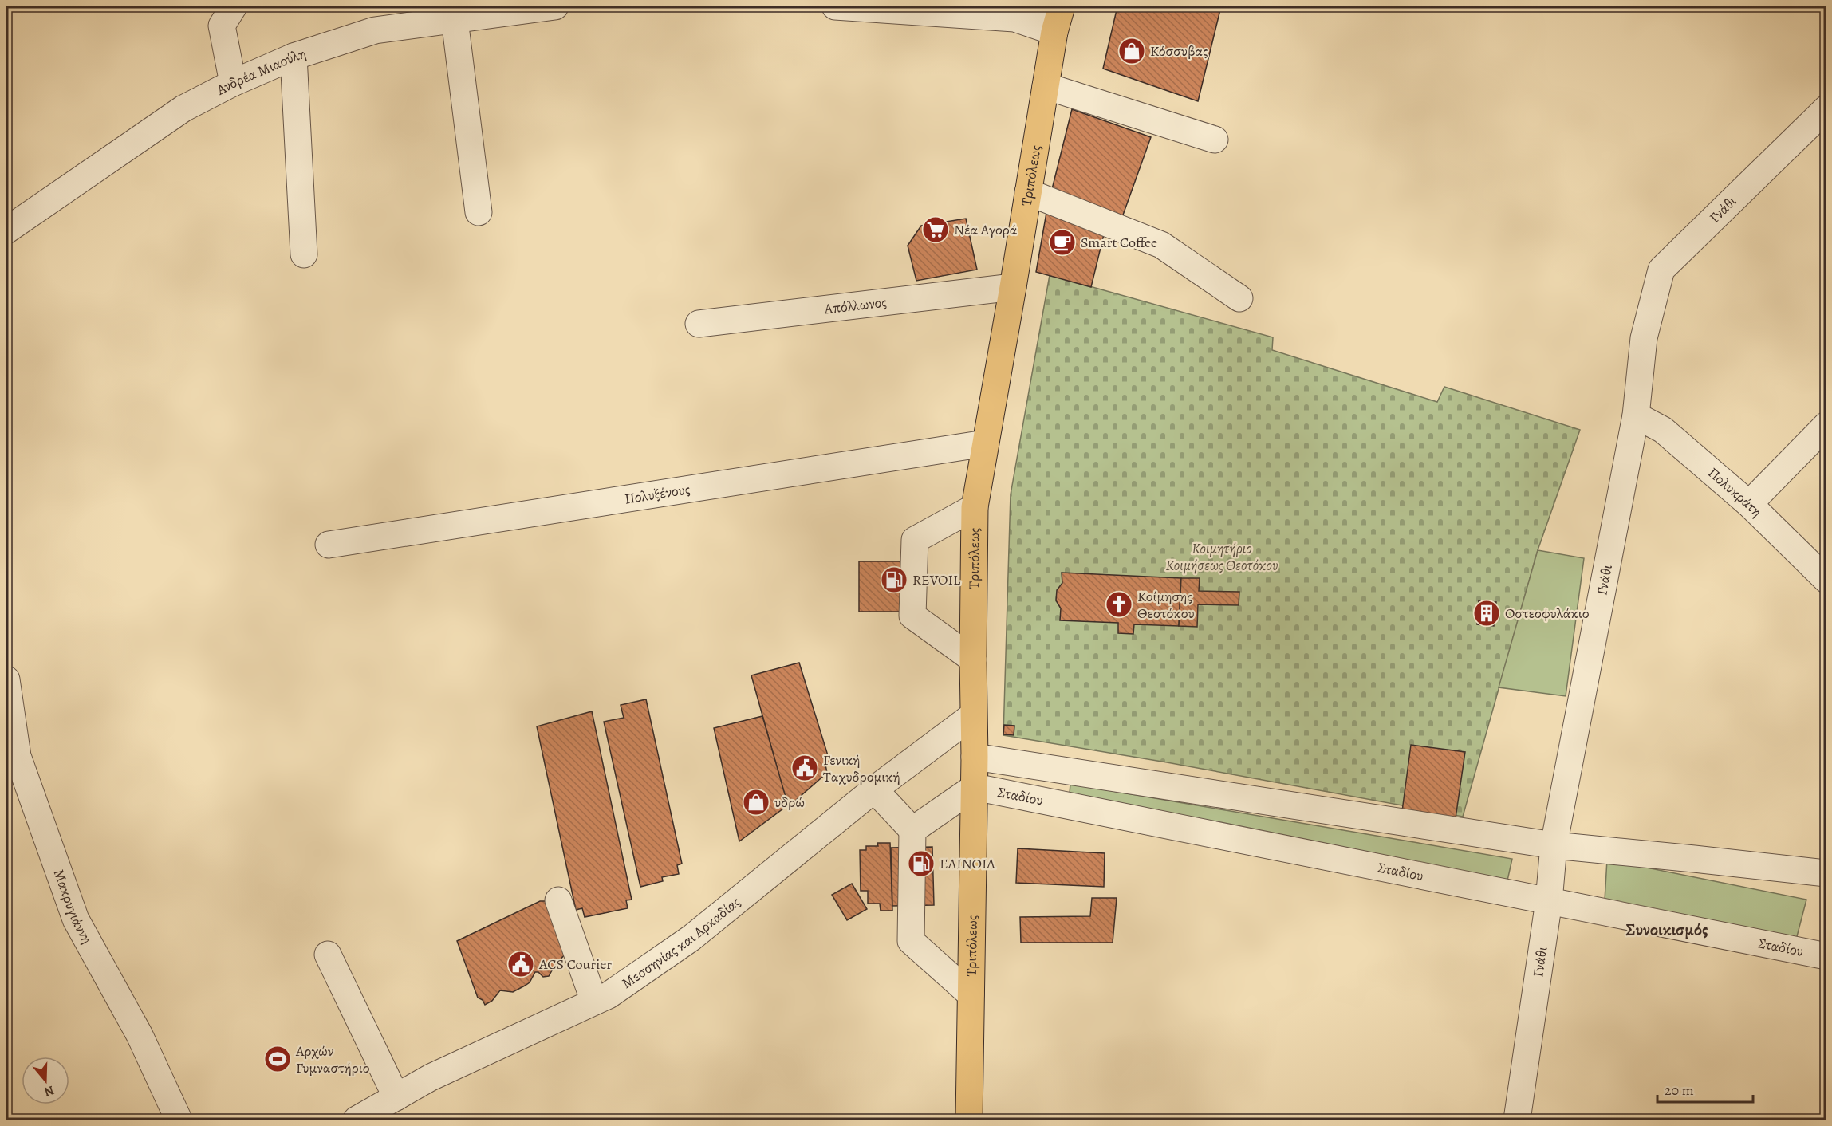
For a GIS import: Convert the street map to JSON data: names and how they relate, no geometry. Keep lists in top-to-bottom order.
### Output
{
  "streets": {
    "main road": ["Τριπόλεως"],
    "street": [
      "Ανδρέα Μιαούλη",
      "Γνάθι",
      "Απόλλωνος",
      "Πολυκράτη",
      "Πολυξένους",
      "Σταδίου",
      "Μακρυγιάννη",
      "Μεσσηνίας και Αρκαδίας"
    ]
  },
  "crossings": [
    ["Τριπόλεως", "Απόλλωνος"],
    ["Τριπόλεως", "Πολυξένους"],
    ["Τριπόλεως", "Σταδίου"],
    ["Τριπόλεως", "Μεσσηνίας και Αρκαδίας"],
    ["Γνάθι", "Πολυκράτη"],
    ["Γνάθι", "Σταδίου"]
  ],
  "districts": ["Συνοικισμός"],
  "parks": ["Κοιμητήριο Κοιμήσεως Θεοτόκου"],
  "places": {
    "shop": ["Κόσσυβας", "υδρώ"],
    "supermarket": ["Νέα Αγορά"],
    "cafe": ["Smart Coffee"],
    "fuel station": ["REVOIL", "ΕΛΙΝΟΙΛ"],
    "church": ["Κοίμησης Θεοτόκου"],
    "building": ["Οστεοφυλάκιο"],
    "public building": ["Γενική Ταχυδρομική", "ACS Courier"],
    "sports": ["Αρχών Γυμναστήριο"]
  },
  "scale_bar": "20 m",
  "north": "bottom"
}
